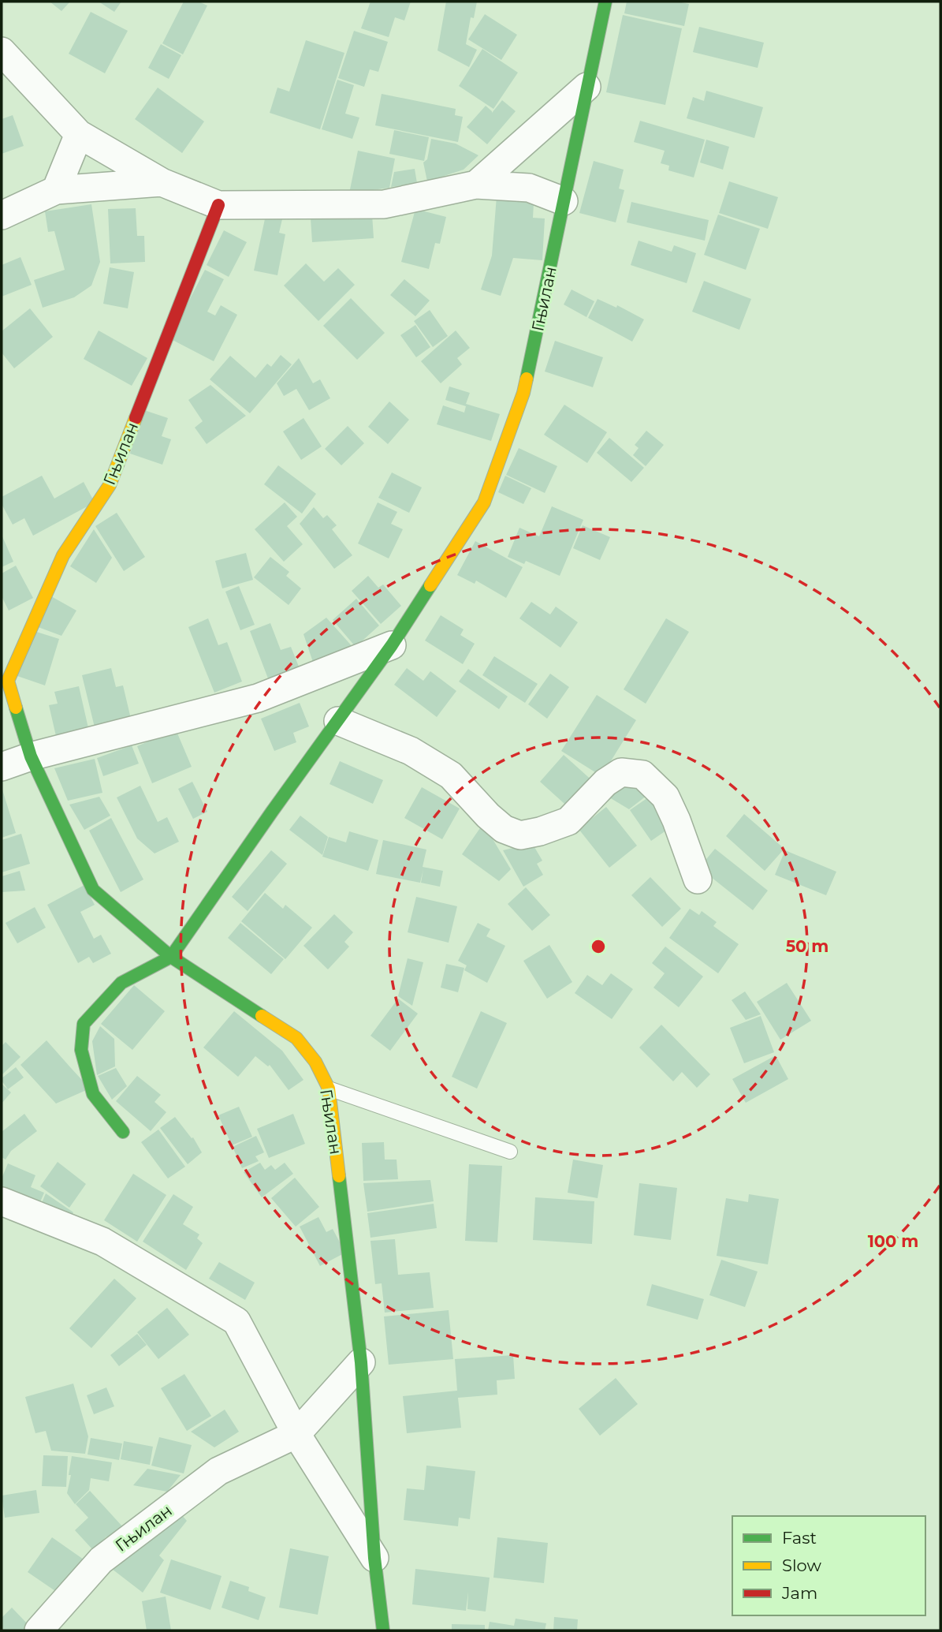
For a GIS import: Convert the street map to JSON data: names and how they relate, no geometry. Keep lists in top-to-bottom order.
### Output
{
  "streets": {
    "street": ["Гњилан"]
  },
  "legend": ["Fast", "Slow", "Jam"],
  "rings": ["50 m", "100 m"]
}
